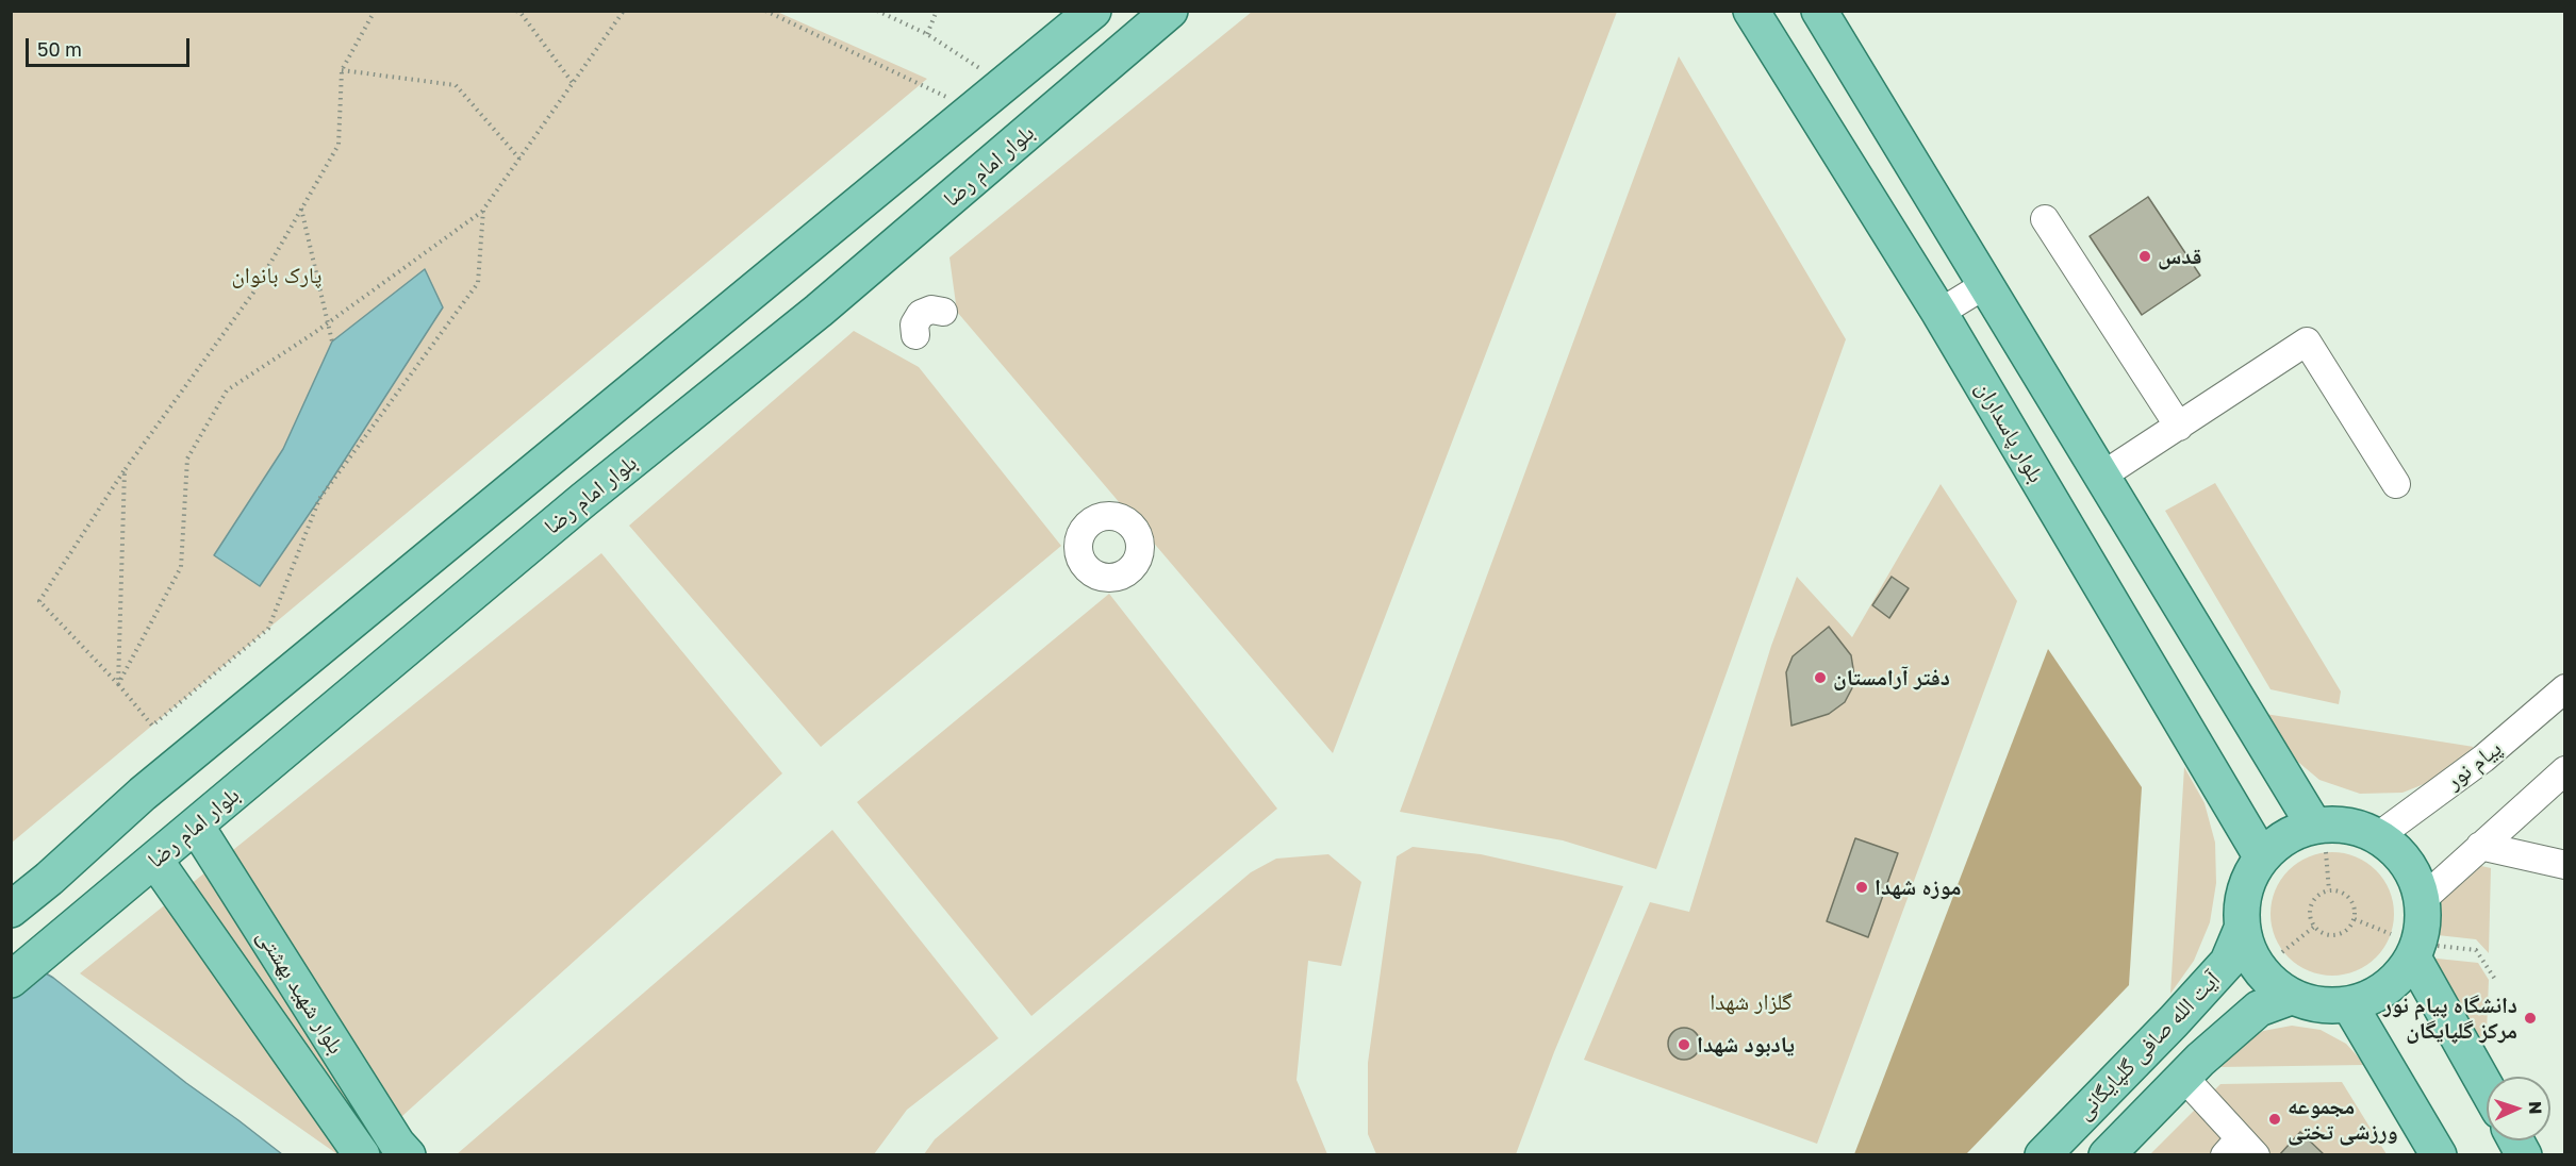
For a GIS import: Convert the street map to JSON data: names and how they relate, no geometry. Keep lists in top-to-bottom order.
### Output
{
  "streets": {
    "main road": [
      "بلوار امام رضا",
      "بلوار پاسداران",
      "بلوار شهید بهشتی",
      "آیت الله صافی گلپایگانی"
    ],
    "street": ["پیام نور"]
  },
  "crossings": [
    ["بلوار امام رضا", "بلوار شهید بهشتی"]
  ],
  "parks": ["پارک بانوان", "گلزار شهدا"],
  "places": [
    "قدس",
    "دفتر آرامستان",
    "موزه شهدا",
    "دانشگاه پیام نور مرکز گلپایگان",
    "یادبود شهدا",
    "مجموعه ورزشی تختی"
  ],
  "scale_bar": "50 m",
  "north": "right"
}
